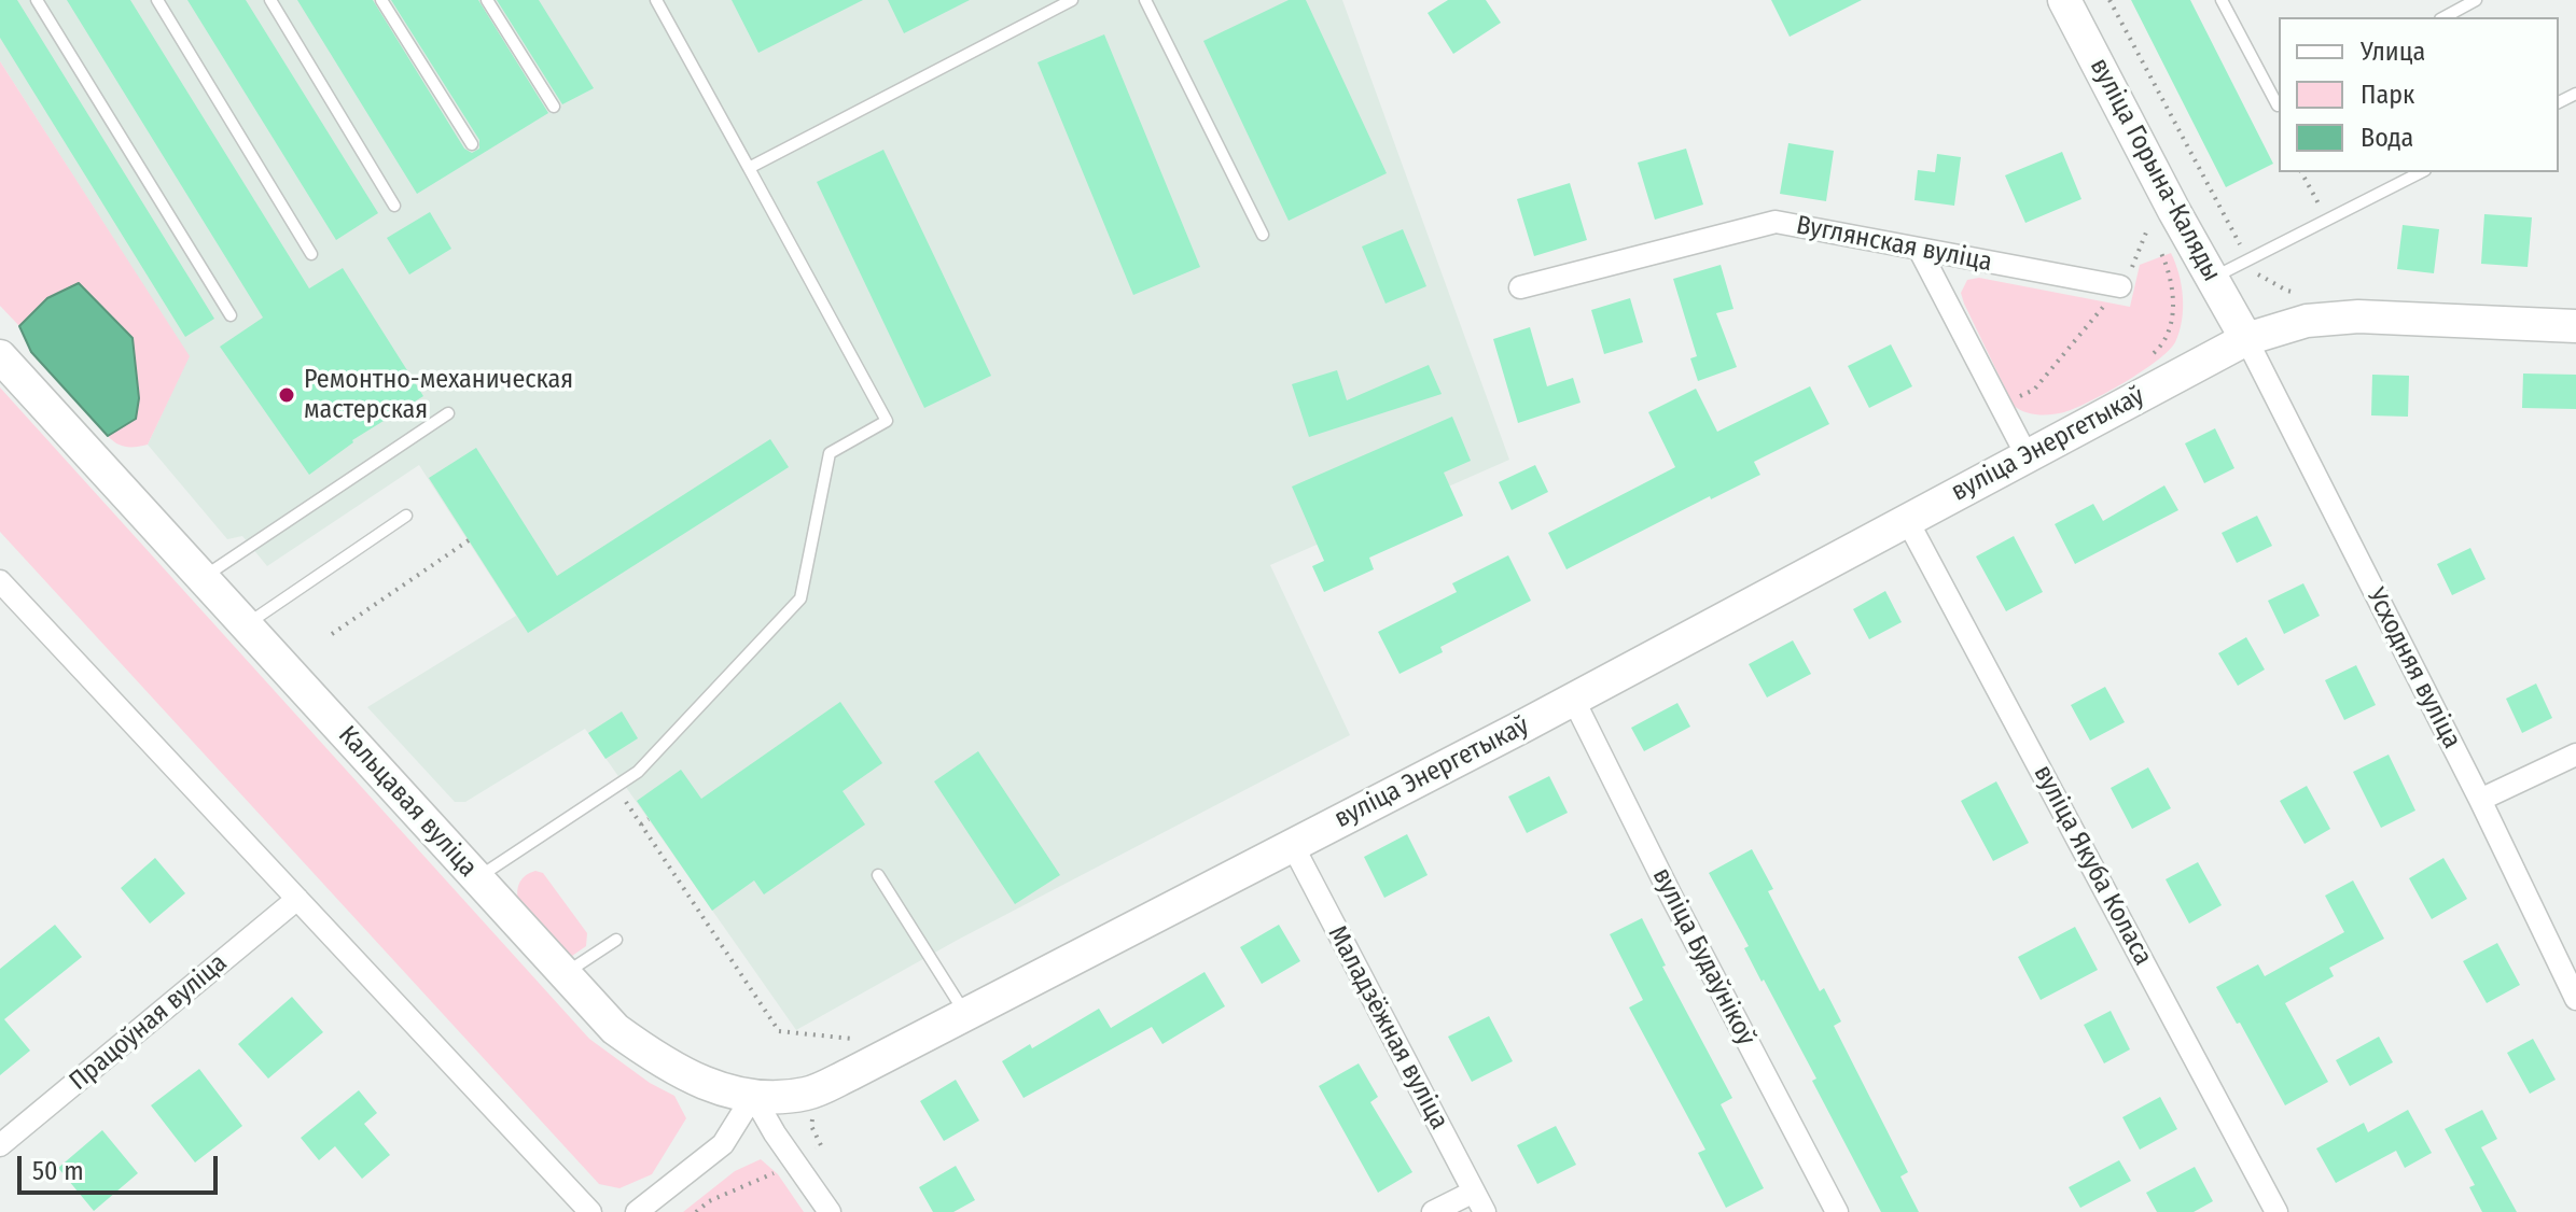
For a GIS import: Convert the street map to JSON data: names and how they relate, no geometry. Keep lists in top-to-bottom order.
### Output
{
  "streets": {
    "street": [
      "вуліца Горына-Каляды",
      "Вуглянская вуліца",
      "вуліца Энергетыкаў",
      "Усходняя вуліца",
      "Кальцавая вуліца",
      "вуліца Якуба Коласа",
      "вуліца Будаўнікоў",
      "Працоўная вуліца",
      "Маладзёжная вуліца"
    ]
  },
  "crossings": [
    ["вуліца Горына-Каляды", "вуліца Энергетыкаў"],
    ["вуліца Горына-Каляды", "Усходняя вуліца"],
    ["вуліца Энергетыкаў", "Усходняя вуліца"],
    ["вуліца Энергетыкаў", "Кальцавая вуліца"],
    ["вуліца Энергетыкаў", "вуліца Якуба Коласа"],
    ["вуліца Энергетыкаў", "вуліца Будаўнікоў"],
    ["вуліца Энергетыкаў", "Маладзёжная вуліца"]
  ],
  "places": ["Ремонтно-механическая мастерская"],
  "legend": ["Улица", "Парк", "Вода"],
  "scale_bar": "50 m"
}
